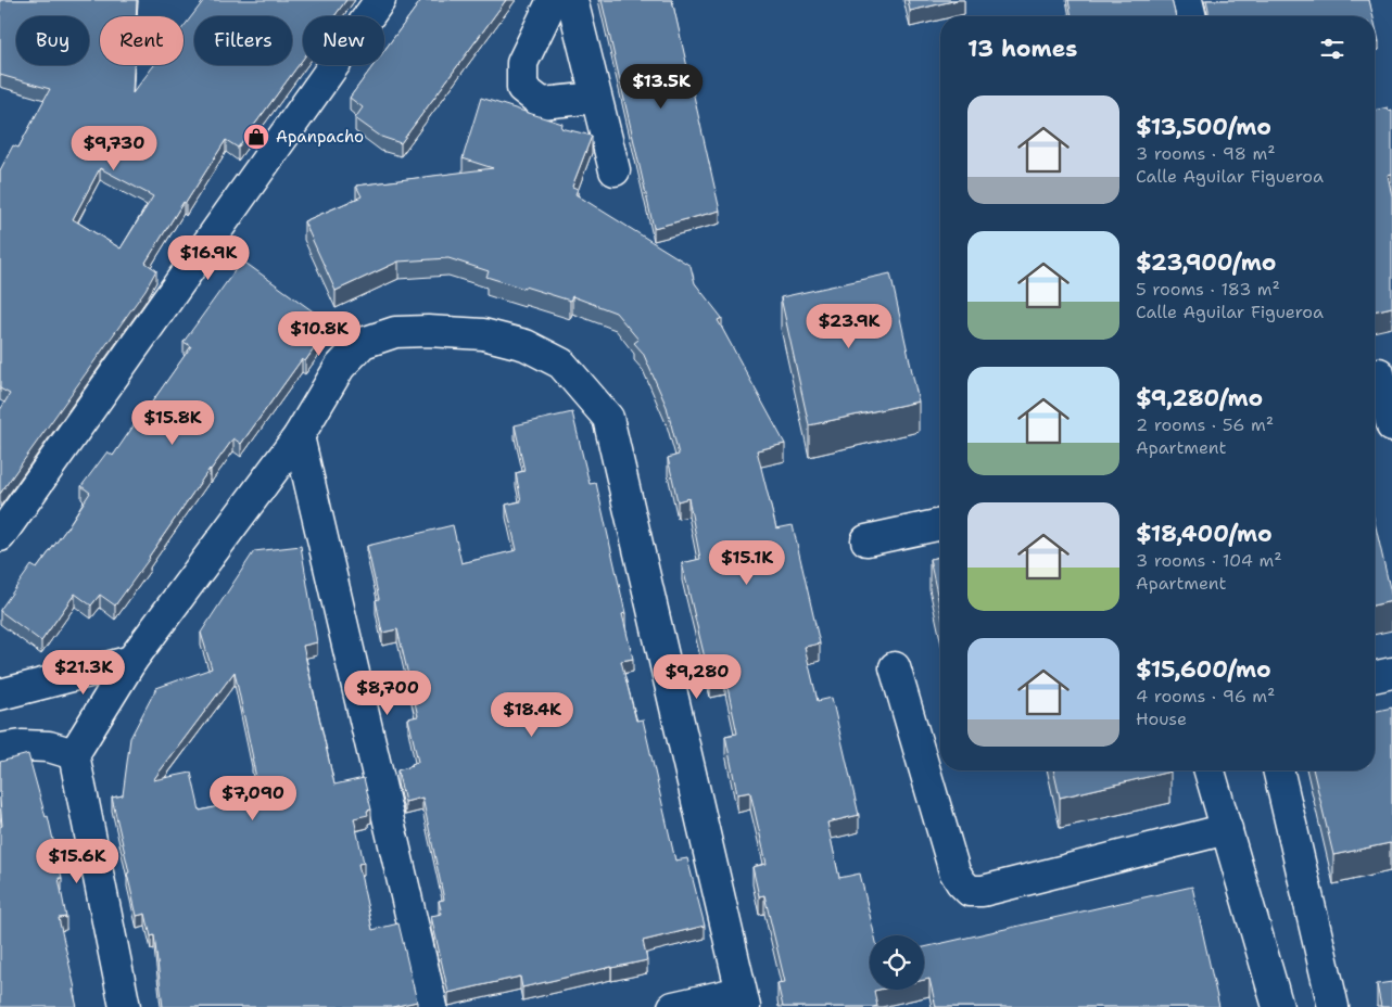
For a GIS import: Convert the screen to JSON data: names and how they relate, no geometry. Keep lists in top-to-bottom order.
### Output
{
  "places": {
    "shop": ["Apanpacho"]
  },
  "page": {
    "chip": [
      "Buy",
      "Rent",
      "Filters",
      "New"
    ],
    "heading": "13 homes",
    "price": [
      "$13.5K",
      "$9,730",
      "$16.9K",
      "$23.9K",
      "$10.8K",
      "$15.8K",
      "$15.1K",
      "$21.3K",
      "$9,280",
      "$8,700",
      "$18.4K",
      "$7,090",
      "$15.6K"
    ],
    "list": [
      {
        "name": "$13,500/mo",
        "note": "3 rooms · 98 m² · Calle Aguilar Figueroa"
      },
      {
        "name": "$23,900/mo",
        "note": "5 rooms · 183 m² · Calle Aguilar Figueroa"
      },
      {
        "name": "$9,280/mo",
        "note": "2 rooms · 56 m² · Apartment"
      },
      {
        "name": "$18,400/mo",
        "note": "3 rooms · 104 m² · Apartment"
      },
      {
        "name": "$15,600/mo",
        "note": "4 rooms · 96 m² · House"
      }
    ]
  }
}
